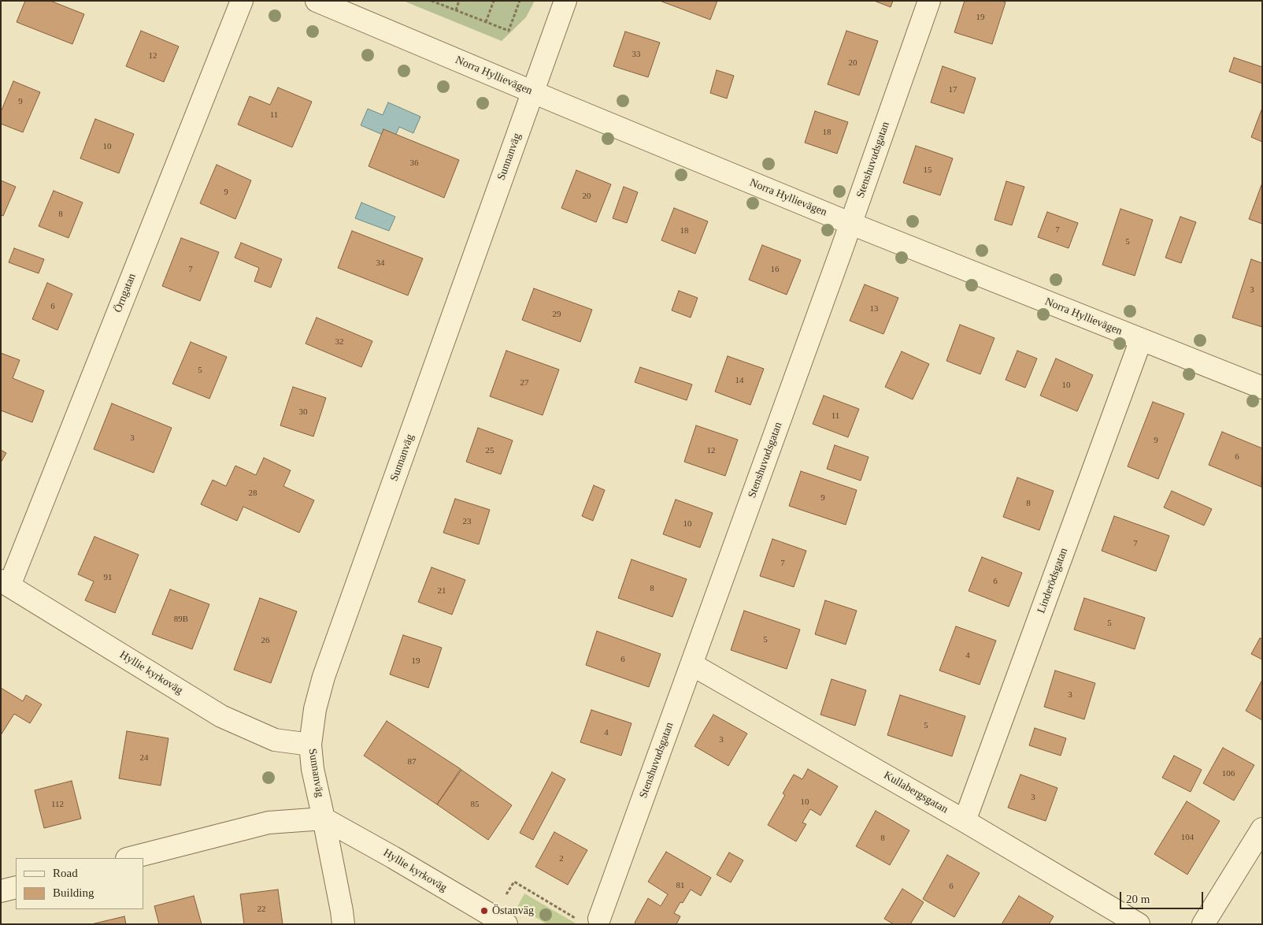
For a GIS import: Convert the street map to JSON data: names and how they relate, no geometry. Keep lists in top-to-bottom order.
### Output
{
  "streets": {
    "street": [
      "Norra Hyllievägen",
      "Sunnanväg",
      "Stenshuvudsgatan",
      "Örngatan",
      "Linderödsgatan",
      "Hyllie kyrkoväg",
      "Kullabergsgatan"
    ]
  },
  "crossings": [
    ["Norra Hyllievägen", "Sunnanväg"],
    ["Norra Hyllievägen", "Stenshuvudsgatan"],
    ["Norra Hyllievägen", "Linderödsgatan"],
    ["Sunnanväg", "Hyllie kyrkoväg"],
    ["Stenshuvudsgatan", "Kullabergsgatan"],
    ["Örngatan", "Hyllie kyrkoväg"],
    ["Linderödsgatan", "Kullabergsgatan"]
  ],
  "places": ["Östanväg"],
  "house_numbers": [
    "19",
    "33",
    "12",
    "20",
    "17",
    "9",
    "11",
    "18",
    "10",
    "36",
    "15",
    "9",
    "20",
    "8",
    "7",
    "18",
    "5",
    "34",
    "7",
    "16",
    "3",
    "6",
    "13",
    "29",
    "32",
    "5",
    "14",
    "27",
    "10",
    "30",
    "11",
    "3",
    "9",
    "25",
    "12",
    "6",
    "28",
    "9",
    "8",
    "23",
    "10",
    "7",
    "7",
    "91",
    "6",
    "8",
    "21",
    "89B",
    "5",
    "5",
    "26",
    "4",
    "6",
    "19",
    "3",
    "5",
    "4",
    "3",
    "24",
    "87",
    "106",
    "3",
    "10",
    "112",
    "85",
    "104",
    "8",
    "2",
    "81",
    "6",
    "22"
  ],
  "legend": ["Road", "Building"],
  "scale_bar": "20 m"
}
